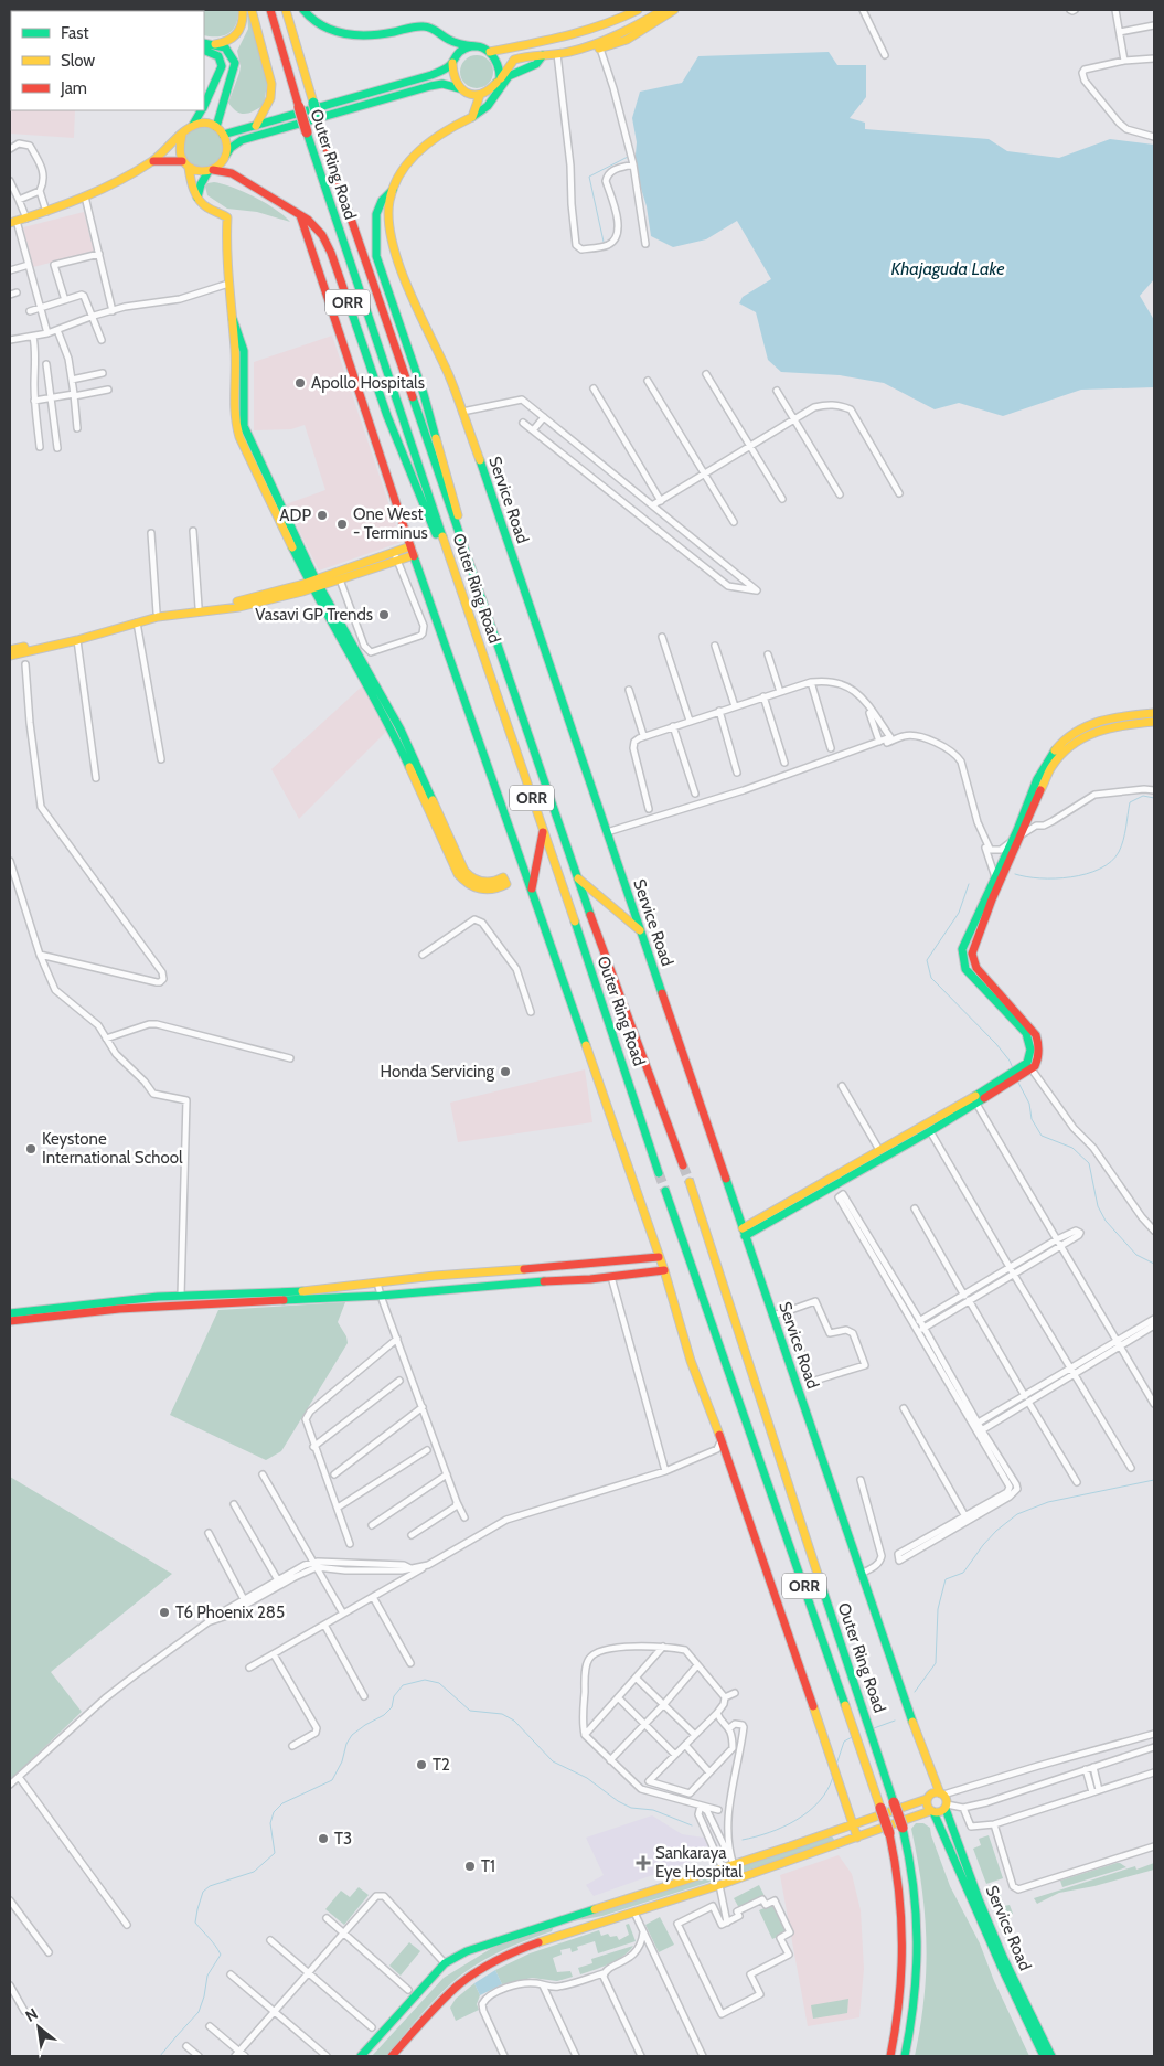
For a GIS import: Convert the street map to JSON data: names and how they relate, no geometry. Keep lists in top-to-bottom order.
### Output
{
  "streets": {
    "main road": ["Outer Ring Road", "ORR", "Service Road"]
  },
  "crossings": [
    ["Outer Ring Road", "ORR"],
    ["ORR", "Service Road"]
  ],
  "water": ["Khajaguda Lake"],
  "places": {
    "other": [
      "Apollo Hospitals",
      "ADP",
      "One West - Terminus",
      "Vasavi GP Trends",
      "Honda Servicing",
      "Keystone International School",
      "T6 Phoenix 285",
      "T2",
      "T3",
      "T1"
    ],
    "health": ["Sankaraya Eye Hospital"]
  },
  "legend": ["Fast", "Slow", "Jam"],
  "north": "top left"
}
